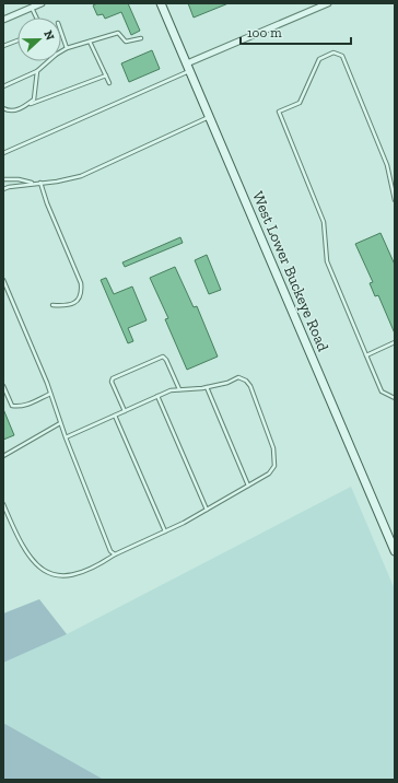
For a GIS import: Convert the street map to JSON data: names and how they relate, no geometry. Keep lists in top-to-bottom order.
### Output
{
  "streets": {
    "main road": ["West Lower Buckeye Road"]
  },
  "scale_bar": "100 m",
  "north": "right"
}
